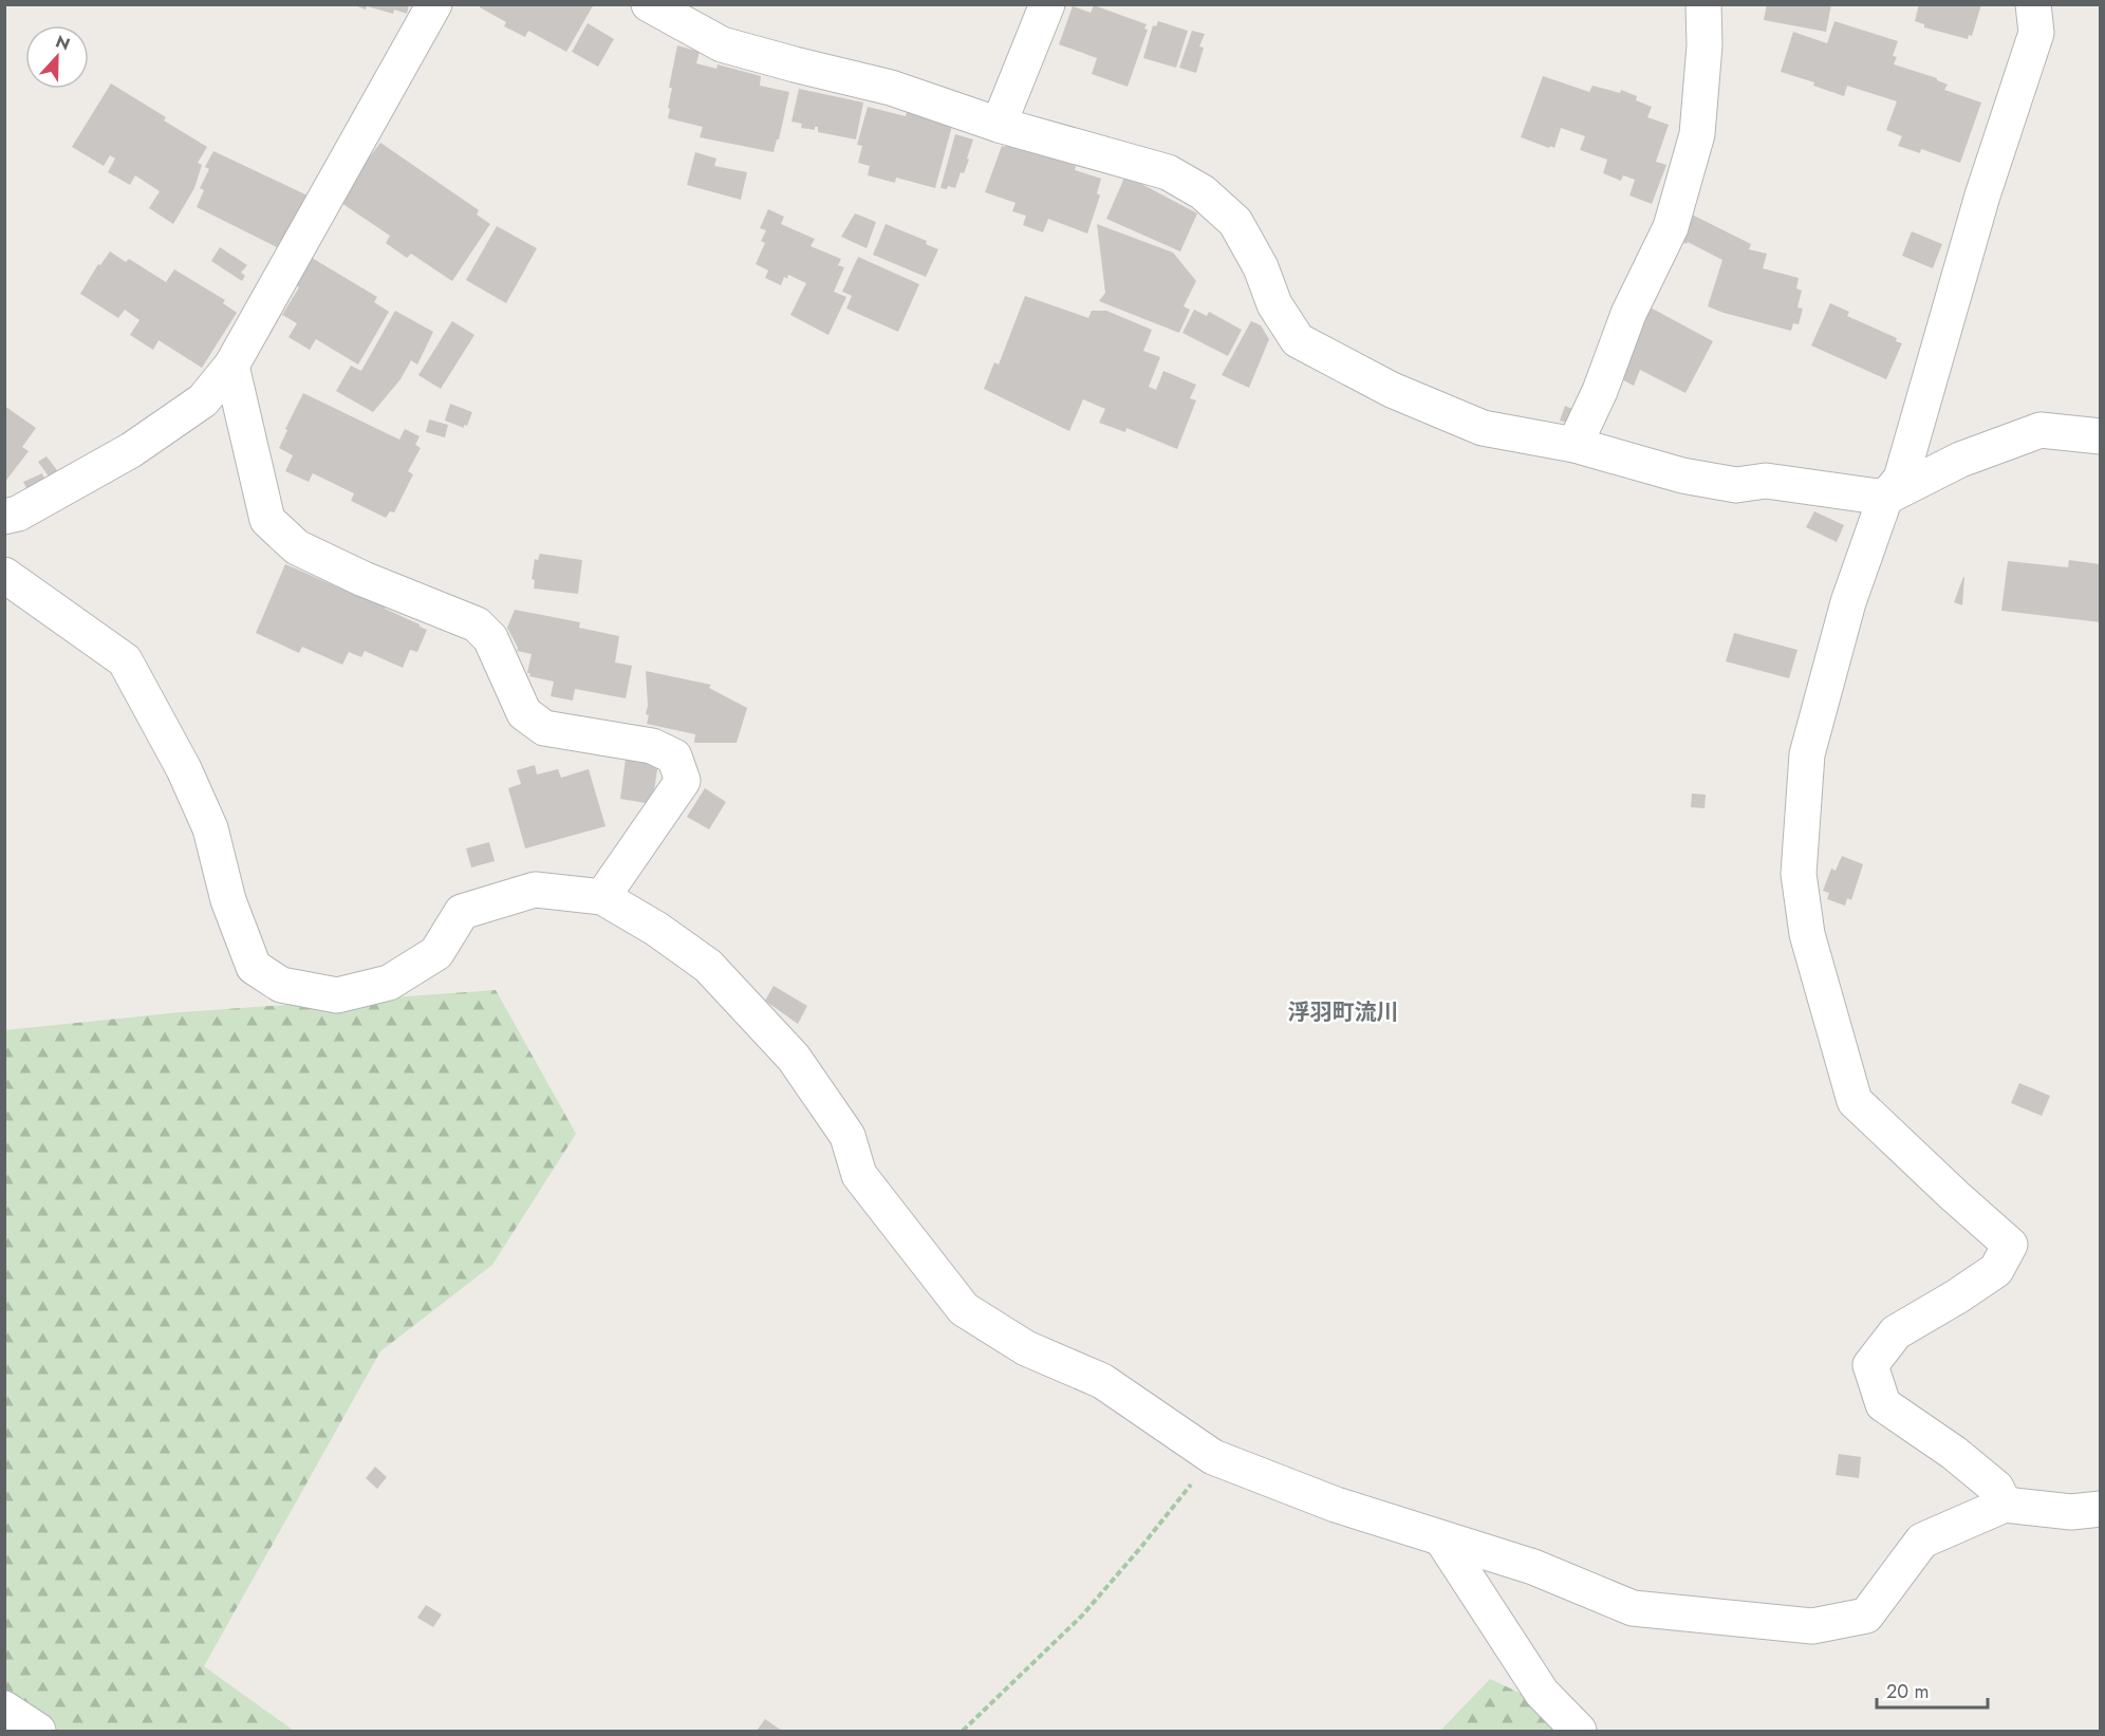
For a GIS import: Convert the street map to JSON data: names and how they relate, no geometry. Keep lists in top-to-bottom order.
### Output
{
  "districts": ["浮羽町流川"],
  "scale_bar": "20 m",
  "north": "top"
}
